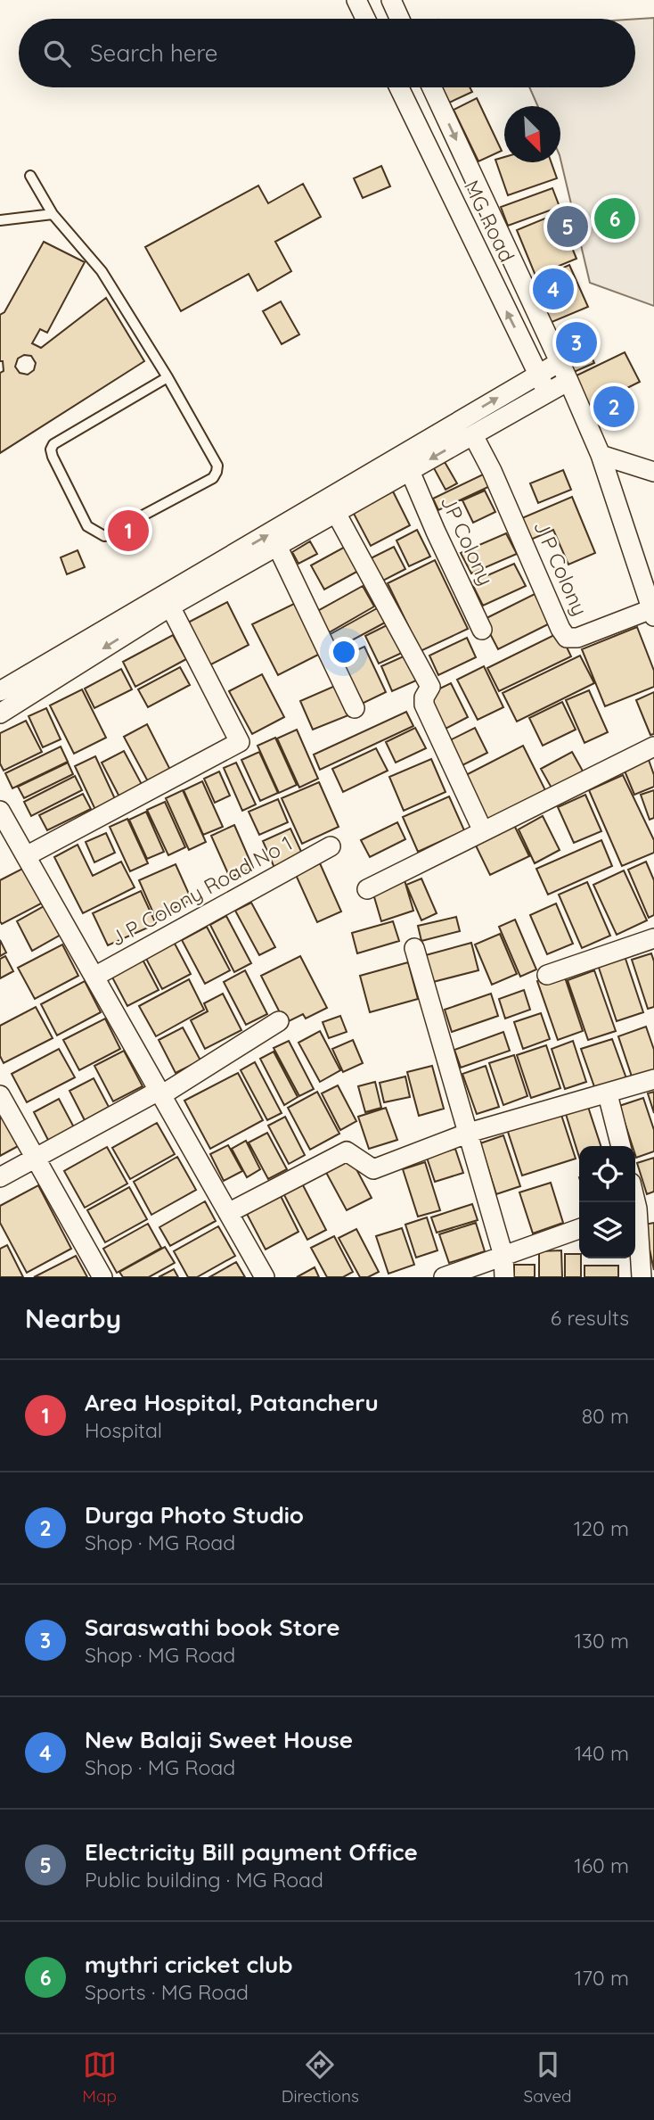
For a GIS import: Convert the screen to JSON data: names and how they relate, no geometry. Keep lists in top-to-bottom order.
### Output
{
  "streets": {
    "street": [
      "MG Road",
      "JP Colony",
      "J P Colony",
      "J P Colony Road No 1"
    ]
  },
  "crossings": [
    ["MG Road", "J P Colony"]
  ],
  "north": "bottom right",
  "page": {
    "search": "Search here",
    "pins": [
      "6",
      "5",
      "4",
      "3",
      "2",
      "1"
    ],
    "heading": ["Nearby", "6 results"],
    "list": [
      {
        "mark": "1",
        "name": "Area Hospital, Patancheru",
        "note": "Hospital",
        "value": "80 m"
      },
      {
        "mark": "2",
        "name": "Durga Photo Studio",
        "note": "Shop · MG Road",
        "value": "120 m"
      },
      {
        "mark": "3",
        "name": "Saraswathi book Store",
        "note": "Shop · MG Road",
        "value": "130 m"
      },
      {
        "mark": "4",
        "name": "New Balaji Sweet House",
        "note": "Shop · MG Road",
        "value": "140 m"
      },
      {
        "mark": "5",
        "name": "Electricity Bill payment Office",
        "note": "Public building · MG Road",
        "value": "160 m"
      },
      {
        "mark": "6",
        "name": "mythri cricket club",
        "note": "Sports · MG Road",
        "value": "170 m"
      }
    ],
    "nav": ["Map", "Directions", "Saved"]
  }
}
